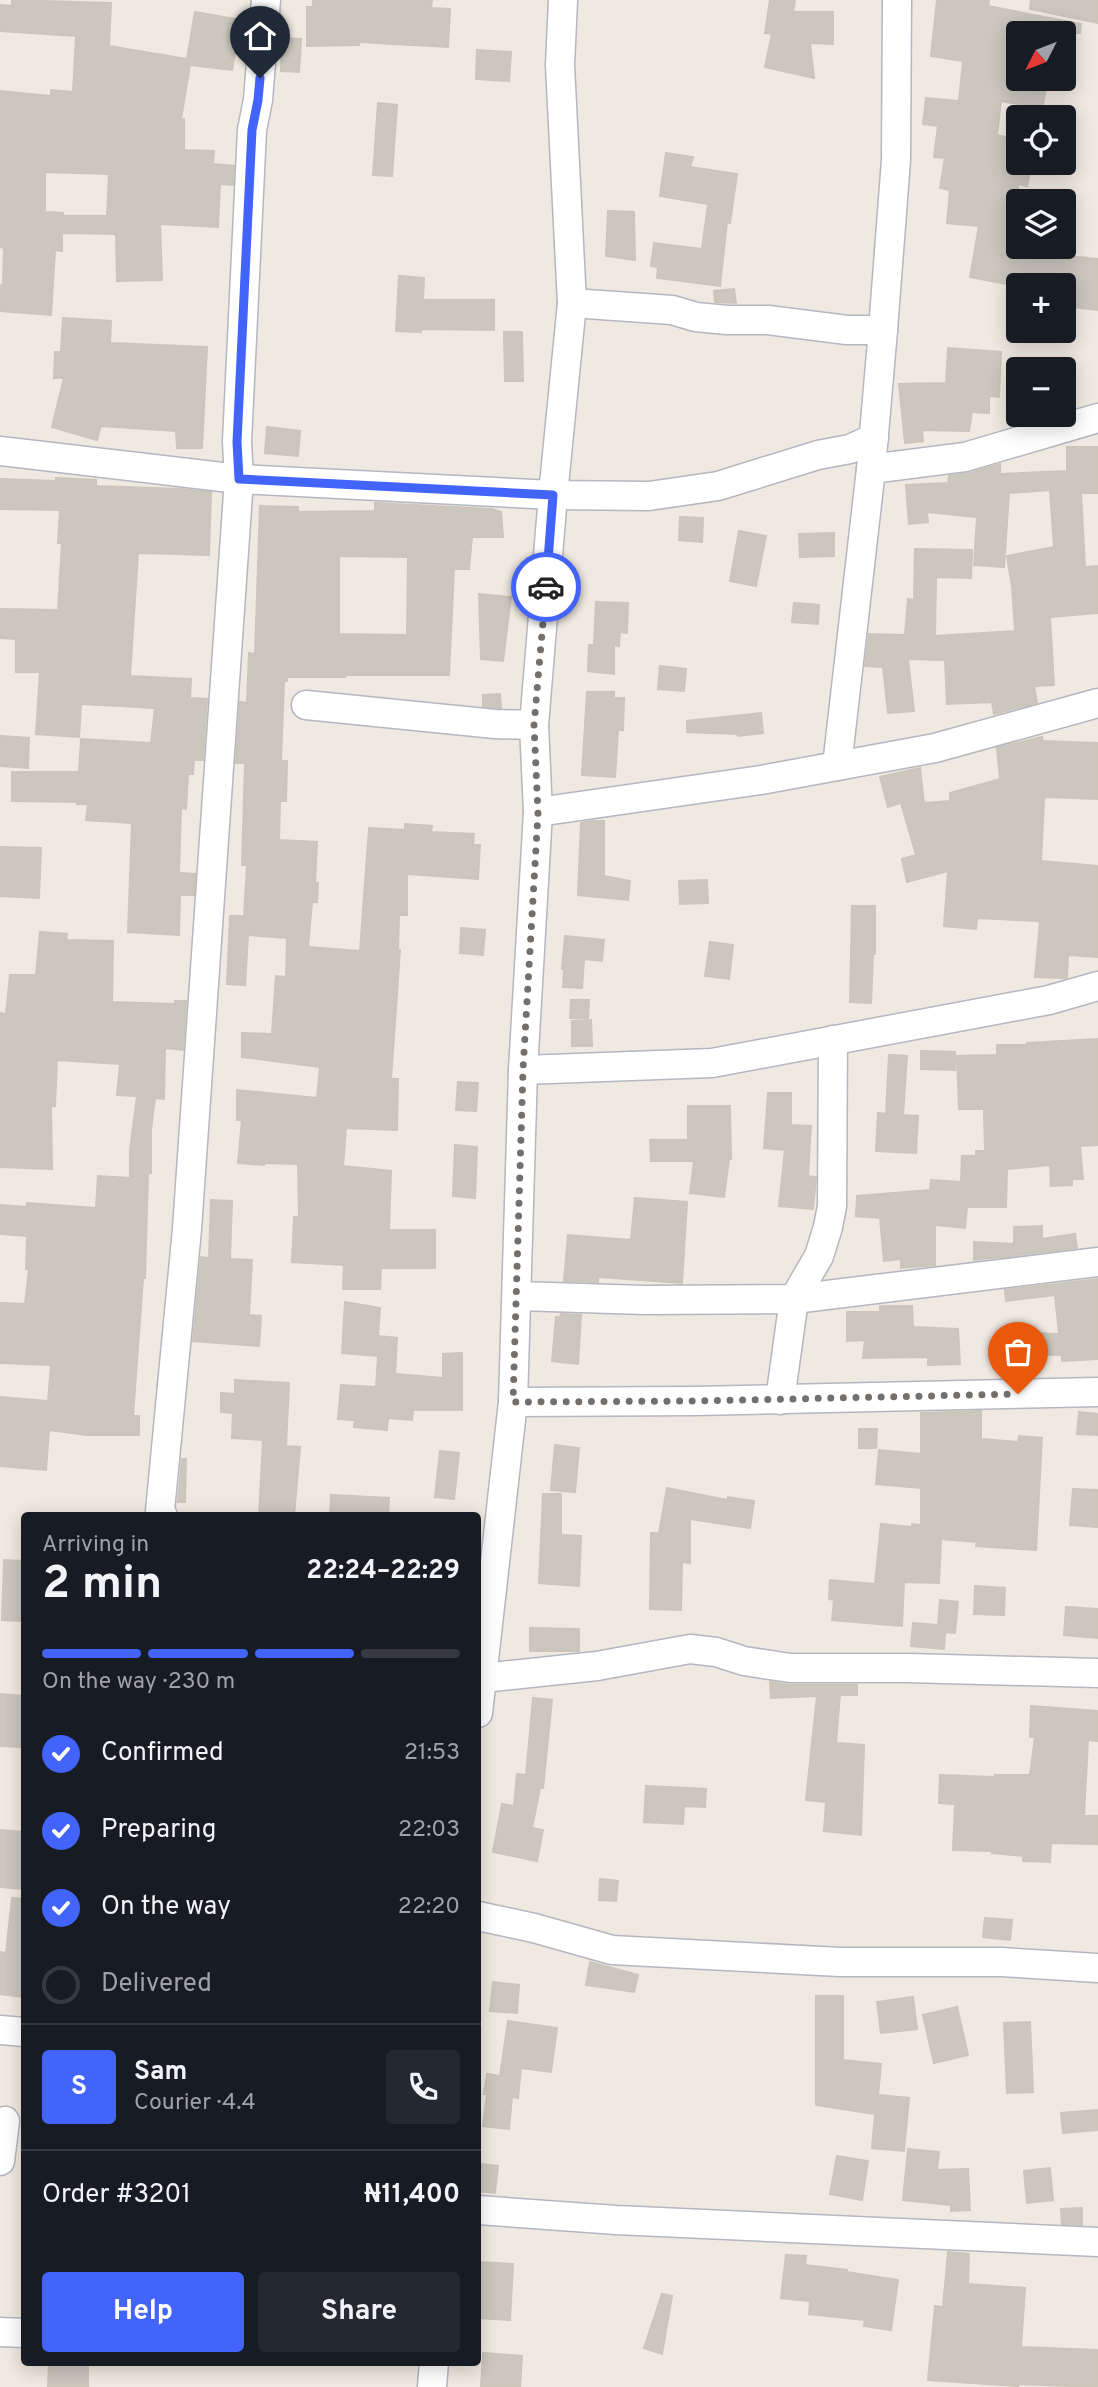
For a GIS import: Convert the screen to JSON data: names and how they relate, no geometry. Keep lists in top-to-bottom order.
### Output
{
  "north": "bottom left",
  "page": {
    "map_buttons": ["+", "−"],
    "heading": ["2 min", "Arriving in", "22:24–22:29"],
    "panel": [
      "Sam",
      "Courier · 4.4",
      "Order #3201",
      "₦11,400"
    ],
    "bar": "On the way · 230 m",
    "list": [
      ["Confirmed", "21:53"],
      ["Preparing", "22:03"],
      ["On the way", "22:20"],
      "Delivered"
    ],
    "round": "S",
    "buttons": ["Help", "Share"]
  }
}
